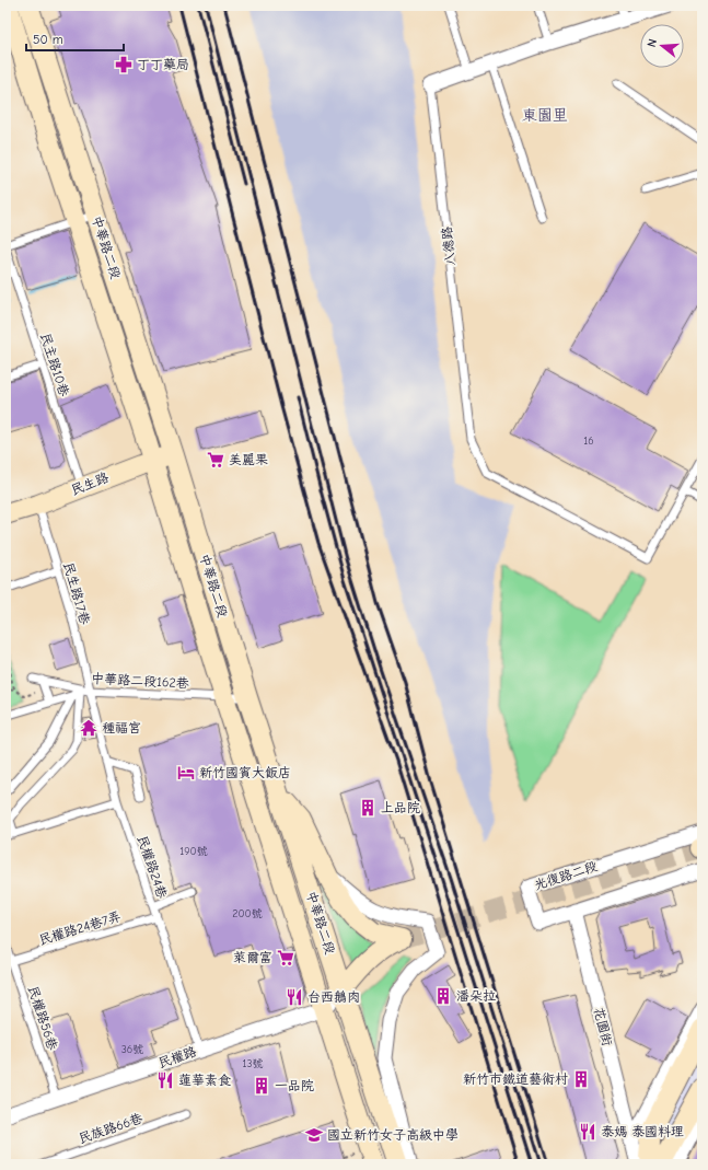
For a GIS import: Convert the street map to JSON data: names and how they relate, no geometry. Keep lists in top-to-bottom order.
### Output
{
  "streets": {
    "street": [
      "八德路",
      "中華路二段",
      "民生路",
      "光復路二段",
      "花園街",
      "民權路"
    ],
    "lane": [
      "民主路10巷",
      "民生路17巷",
      "中華路二段162巷",
      "民權路24巷",
      "民權路24巷7弄",
      "民權路56巷",
      "民族路66巷"
    ]
  },
  "crossings": [
    ["中華路二段", "民生路"],
    ["中華路二段", "中華路二段162巷"],
    ["中華路二段", "民權路"],
    ["民主路10巷", "民生路"],
    ["民生路", "民生路17巷"],
    ["民生路17巷", "中華路二段162巷"],
    ["民生路17巷", "民權路24巷"],
    ["中華路二段162巷", "民權路24巷"],
    ["民權路24巷", "民權路24巷7弄"],
    ["民權路24巷", "民權路"],
    ["光復路二段", "花園街"],
    ["民權路24巷7弄", "民權路56巷"],
    ["民權路56巷", "民權路"]
  ],
  "districts": ["東園里"],
  "places": {
    "pharmacy": ["丁丁藥局"],
    "supermarket": ["美麗果", "萊爾富"],
    "temple": ["種福宮"],
    "hotel": ["新竹國賓大飯店"],
    "building": [
      "上品院",
      "潘朵拉",
      "新竹市鐵道藝術村",
      "一品院"
    ],
    "restaurant": ["台西鵝肉", "蓮華素食", "泰媽 泰國料理"],
    "school or university": ["國立新竹女子高級中學"]
  },
  "house_numbers": [
    "16",
    "190號",
    "200號",
    "36號",
    "13號"
  ],
  "scale_bar": "50 m",
  "north": "left"
}
